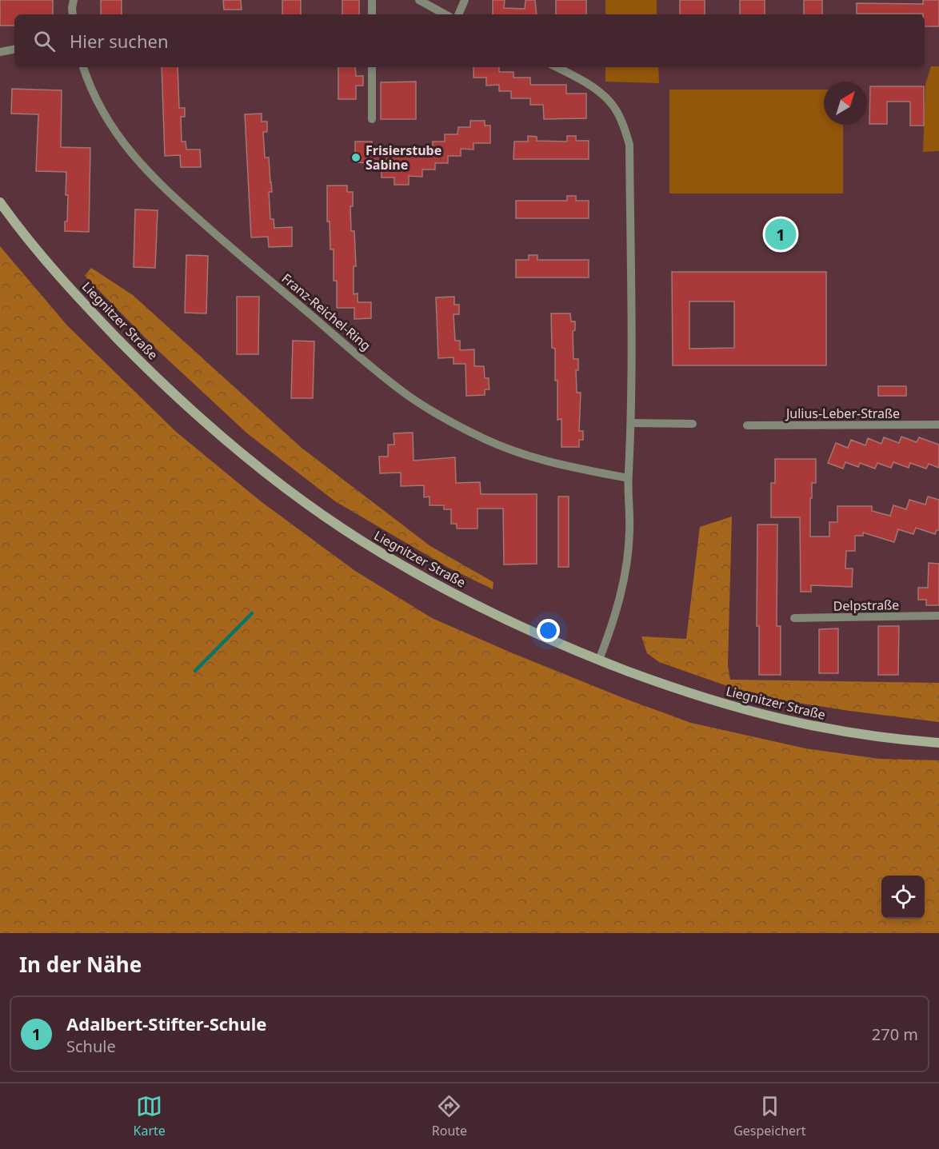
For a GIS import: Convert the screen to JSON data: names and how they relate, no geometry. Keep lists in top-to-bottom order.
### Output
{
  "streets": {
    "main road": ["Liegnitzer Straße"],
    "street": ["Franz-Reichel-Ring", "Julius-Leber-Straße", "Delpstraße"]
  },
  "places": ["Frisierstube Sabine"],
  "north": "top right",
  "page": {
    "search": "Hier suchen",
    "pins": "1",
    "heading": "In der Nähe",
    "list": [
      {
        "mark": "1",
        "name": "Adalbert-Stifter-Schule",
        "note": "Schule",
        "value": "270 m"
      }
    ],
    "nav": ["Karte", "Route", "Gespeichert"]
  }
}
